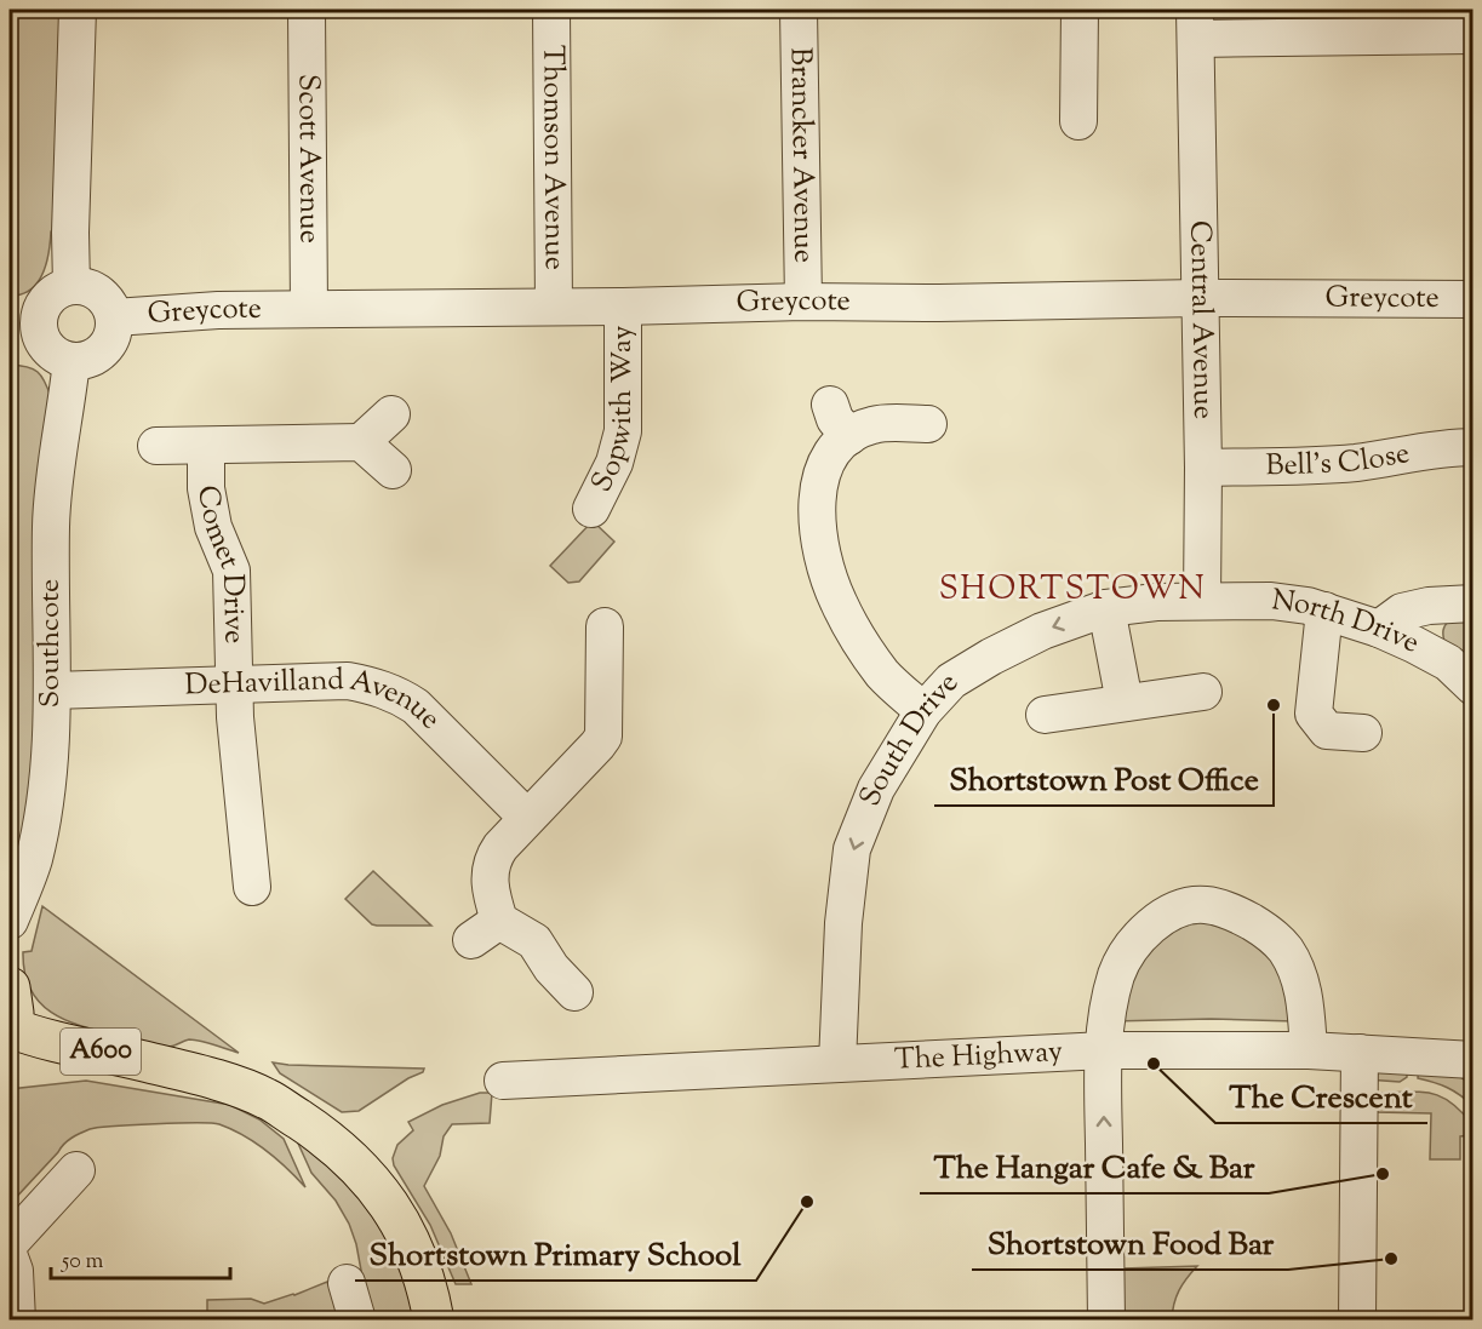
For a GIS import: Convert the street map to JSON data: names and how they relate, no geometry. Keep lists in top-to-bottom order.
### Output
{
  "streets": {
    "main road": ["A600"],
    "street": [
      "Brancker Avenue",
      "Thomson Avenue",
      "Scott Avenue",
      "Greycote",
      "Central Avenue",
      "Sopwith Way",
      "Bell's Close",
      "Comet Drive",
      "North Drive",
      "Southcote",
      "DeHavilland Avenue",
      "South Drive",
      "The Highway"
    ]
  },
  "crossings": [
    ["Brancker Avenue", "Greycote"],
    ["Thomson Avenue", "Greycote"],
    ["Scott Avenue", "Greycote"],
    ["Greycote", "Central Avenue"],
    ["Greycote", "Sopwith Way"],
    ["Greycote", "Southcote"],
    ["Central Avenue", "Bell's Close"],
    ["Central Avenue", "North Drive"],
    ["Central Avenue", "South Drive"],
    ["Comet Drive", "DeHavilland Avenue"],
    ["North Drive", "South Drive"],
    ["Southcote", "DeHavilland Avenue"],
    ["South Drive", "The Highway"]
  ],
  "districts": ["SHORTSTOWN"],
  "places": [
    "Shortstown Post Office",
    "The Crescent",
    "The Hangar Cafe & Bar",
    "Shortstown Primary School",
    "Shortstown Food Bar"
  ],
  "scale_bar": "50 m"
}
